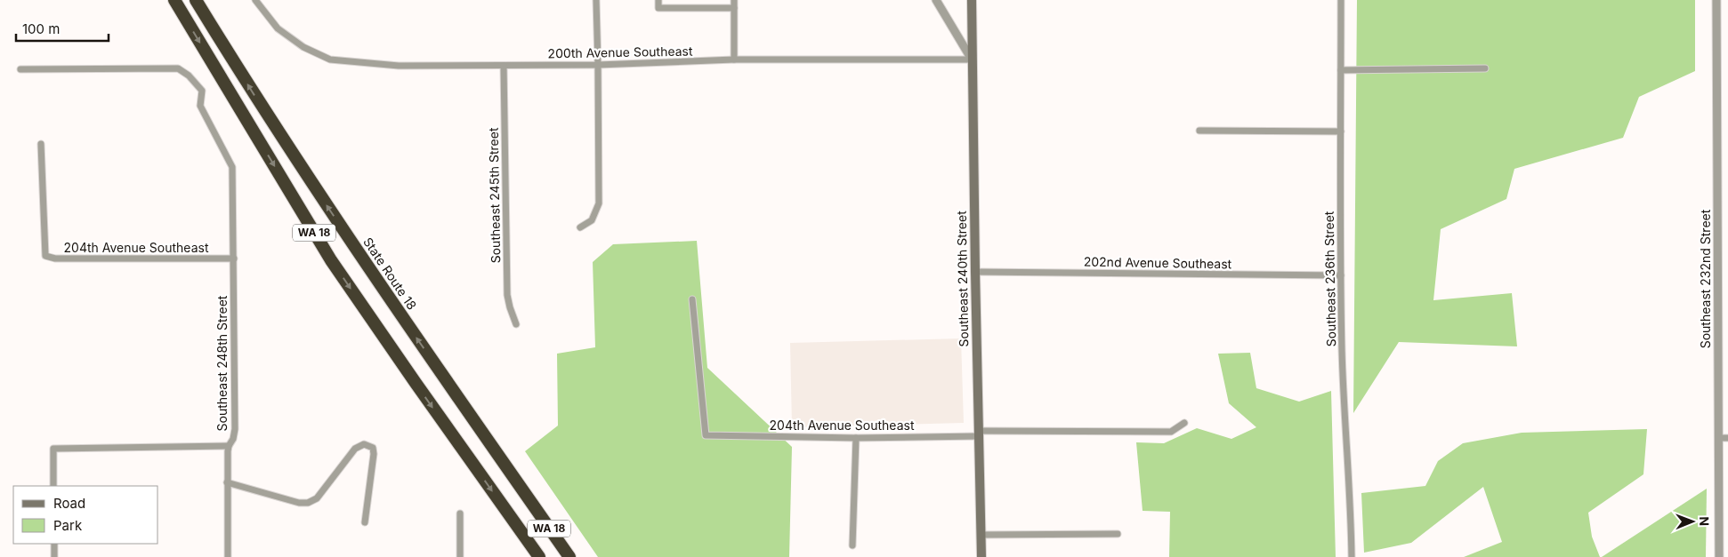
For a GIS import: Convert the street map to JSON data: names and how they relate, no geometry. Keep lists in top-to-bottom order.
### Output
{
  "streets": {
    "highway": ["WA 18", "State Route 18"],
    "main road": ["Southeast 240th Street"],
    "street": [
      "200th Avenue Southeast",
      "Southeast 245th Street",
      "204th Avenue Southeast",
      "202nd Avenue Southeast",
      "Southeast 236th Street",
      "Southeast 232nd Street",
      "Southeast 248th Street"
    ]
  },
  "crossings": [
    ["200th Avenue Southeast", "Southeast 245th Street"],
    ["200th Avenue Southeast", "Southeast 240th Street"],
    ["204th Avenue Southeast", "Southeast 240th Street"],
    ["204th Avenue Southeast", "Southeast 248th Street"],
    ["202nd Avenue Southeast", "Southeast 240th Street"],
    ["202nd Avenue Southeast", "Southeast 236th Street"]
  ],
  "legend": ["Road", "Park"],
  "scale_bar": "100 m",
  "north": "right"
}
